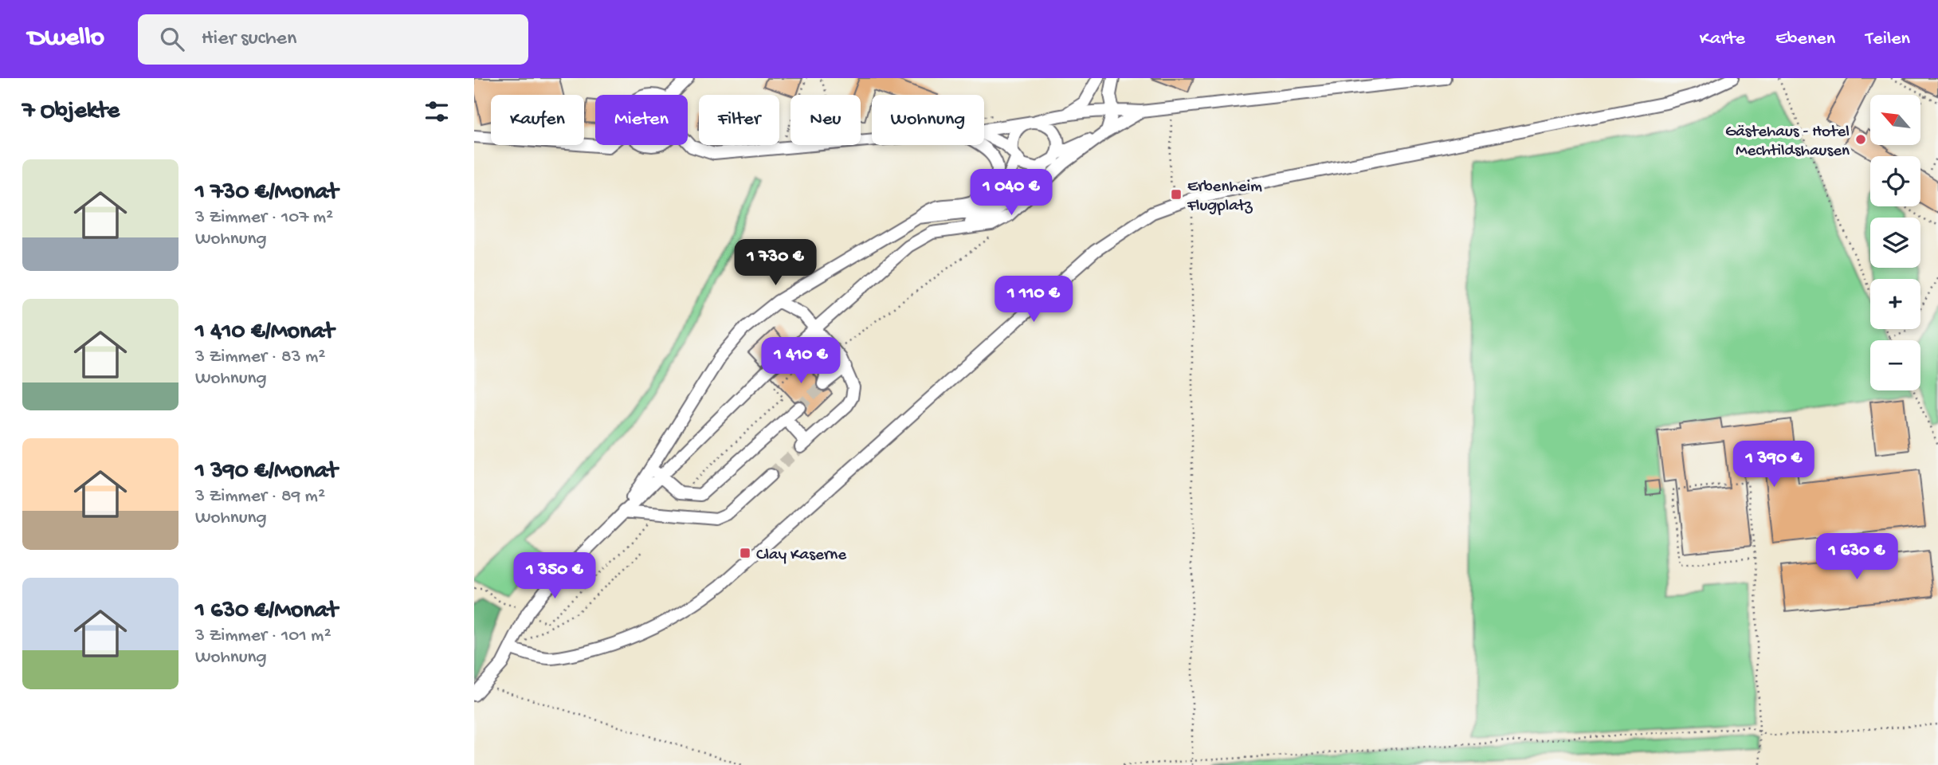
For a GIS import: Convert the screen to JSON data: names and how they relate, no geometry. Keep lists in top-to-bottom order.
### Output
{
  "places": {
    "other": ["Gästehaus - Hotel Mechtildshausen"],
    "transit": ["Erbenheim Flugplatz", "Clay Kaserne"]
  },
  "north": "top left",
  "page": {
    "header": "Dwello",
    "search": "Hier suchen",
    "nav": ["Karte", "Ebenen", "Teilen"],
    "heading": "7 Objekte",
    "map_buttons": ["+", "−"],
    "chip": [
      "Kaufen",
      "Mieten",
      "Filter",
      "Neu",
      "Wohnung"
    ],
    "list": [
      {
        "name": "1 730 €/Monat",
        "note": "3 Zimmer · 107 m² · Wohnung"
      },
      {
        "name": "1 410 €/Monat",
        "note": "3 Zimmer · 83 m² · Wohnung"
      },
      {
        "name": "1 390 €/Monat",
        "note": "3 Zimmer · 89 m² · Wohnung"
      },
      {
        "name": "1 630 €/Monat",
        "note": "3 Zimmer · 101 m² · Wohnung"
      }
    ],
    "price": [
      "1 040 €",
      "1 730 €",
      "1 110 €",
      "1 410 €",
      "1 390 €",
      "1 630 €",
      "1 350 €"
    ]
  }
}
